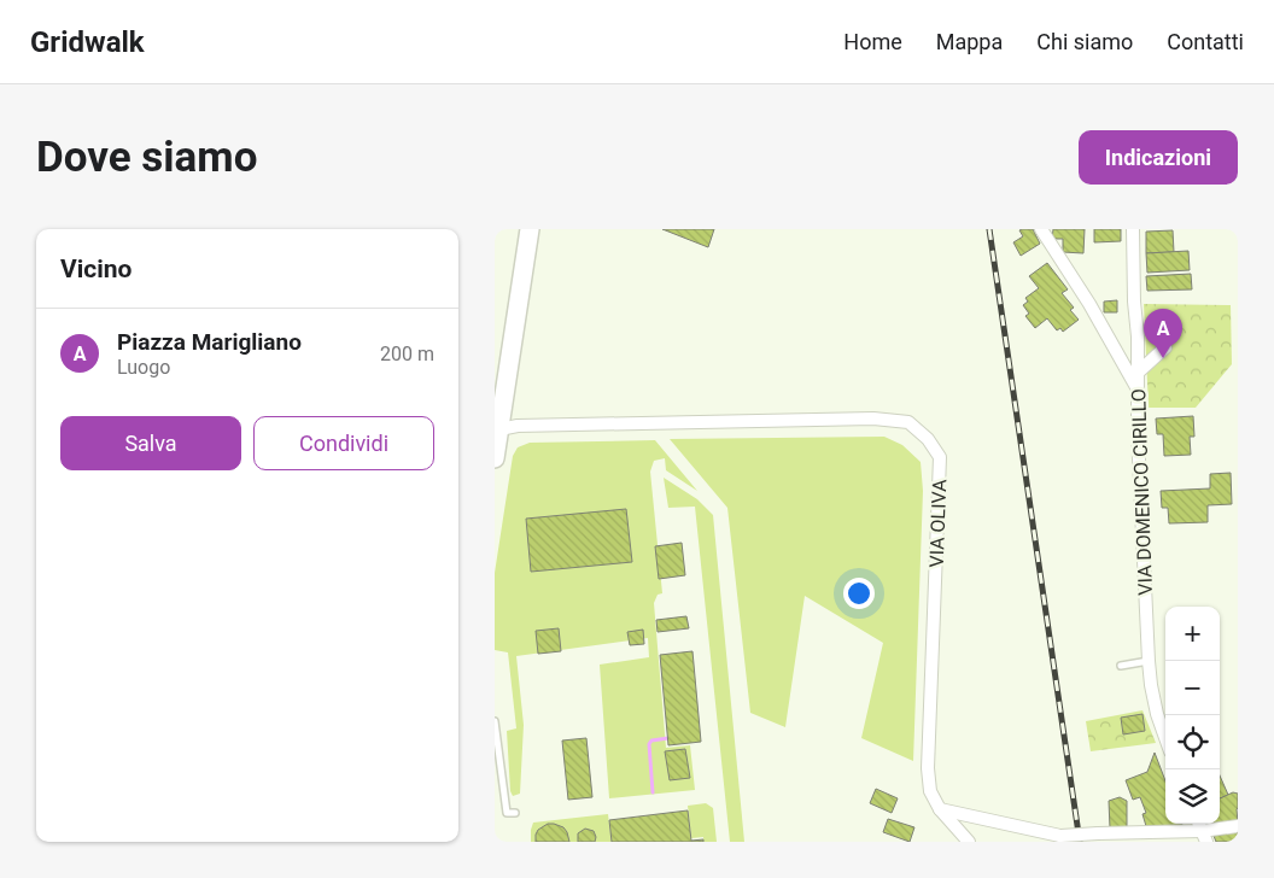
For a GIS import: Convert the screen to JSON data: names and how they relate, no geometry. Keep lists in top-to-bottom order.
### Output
{
  "streets": {
    "street": ["VIA DOMENICO CIRILLO", "VIA OLIVA"]
  },
  "page": {
    "header": "Gridwalk",
    "nav": [
      "Home",
      "Mappa",
      "Chi siamo",
      "Contatti"
    ],
    "buttons": [
      "Indicazioni",
      ["Salva", "Condividi"]
    ],
    "title": "Dove siamo",
    "heading": "Vicino",
    "list": [
      {
        "mark": "A",
        "name": "Piazza Marigliano",
        "note": "Luogo",
        "value": "200 m"
      }
    ],
    "pins": "A",
    "map_buttons": ["+", "−"]
  }
}
